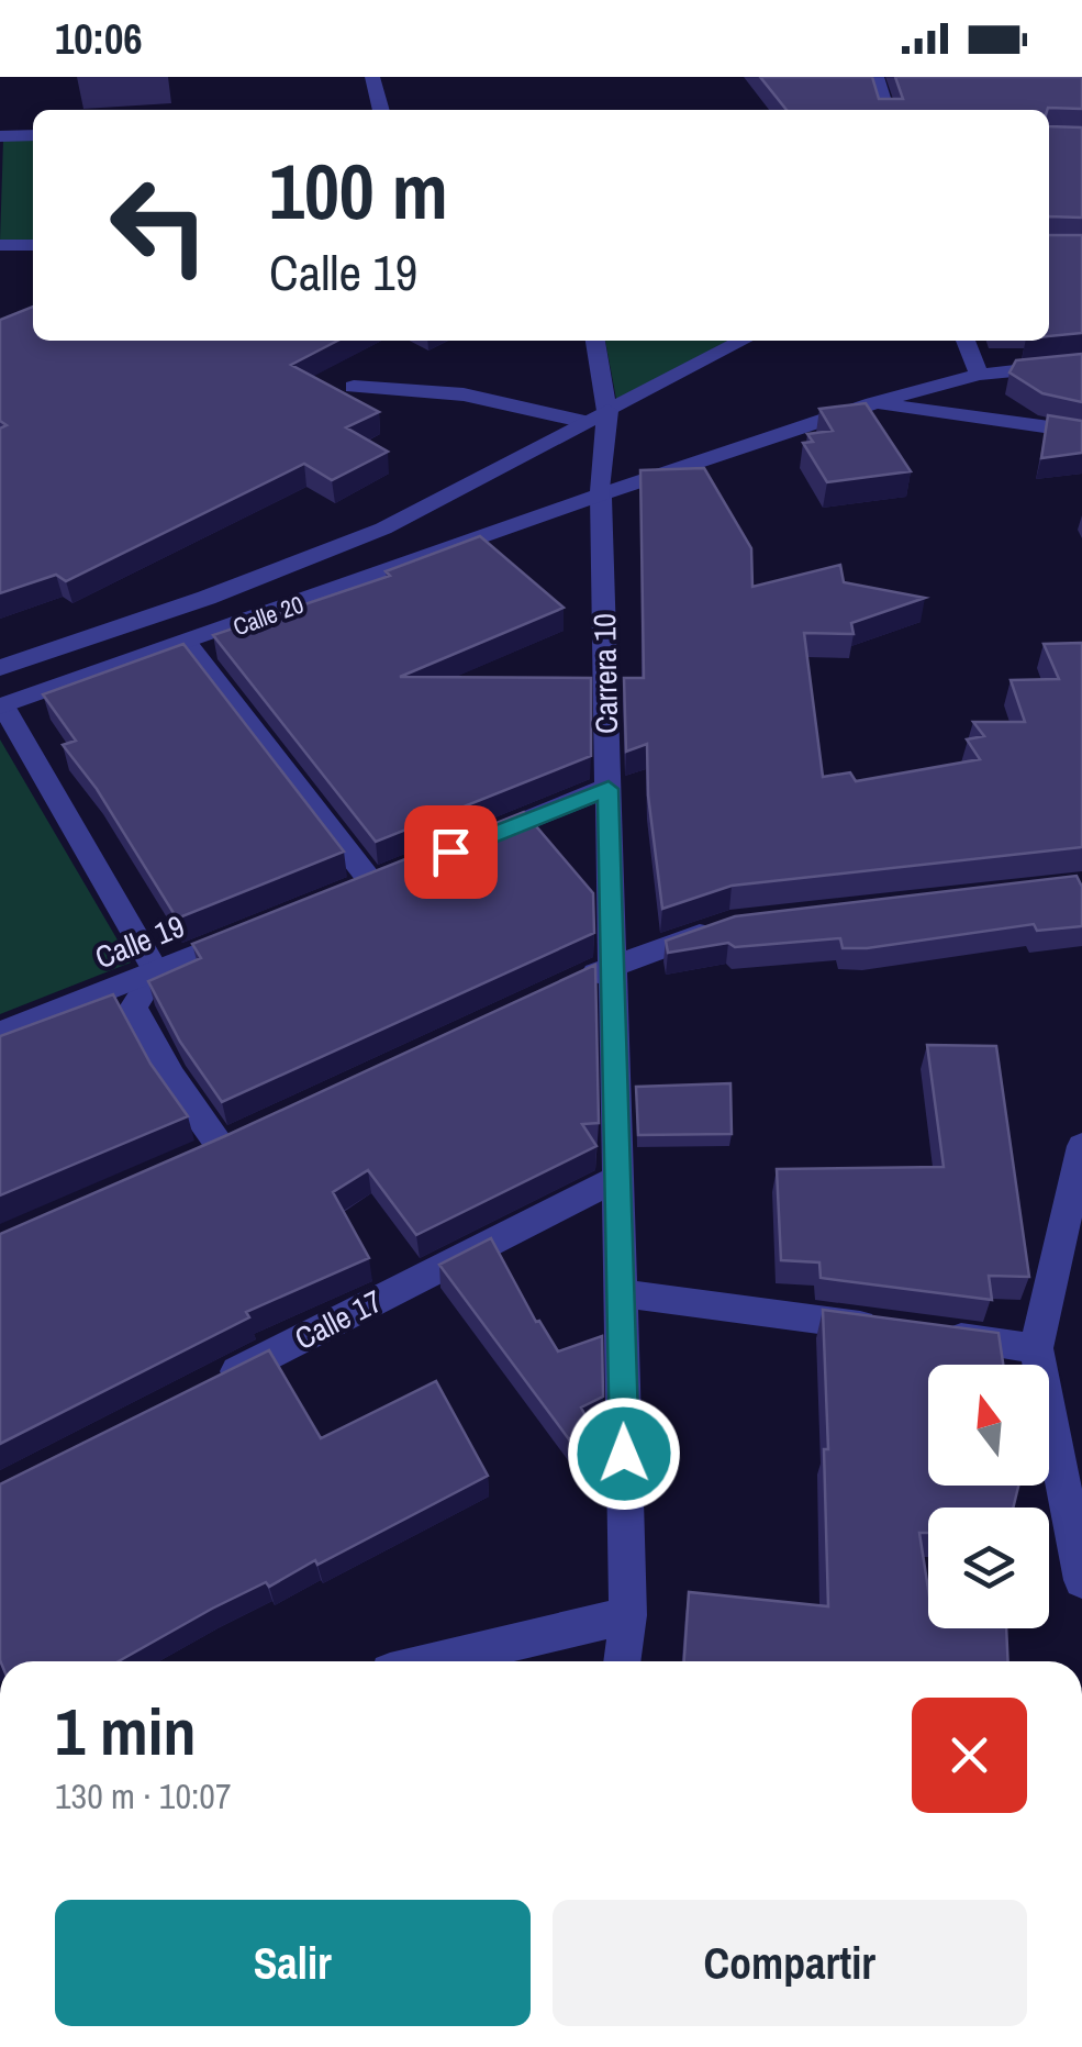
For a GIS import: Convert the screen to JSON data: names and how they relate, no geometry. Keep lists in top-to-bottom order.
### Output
{
  "streets": {
    "street": [
      "Calle 20",
      "Carrera 10",
      "Calle 19",
      "Calle 17"
    ]
  },
  "crossings": [
    ["Calle 20", "Carrera 10"],
    ["Carrera 10", "Calle 17"]
  ],
  "north": "top",
  "page": {
    "status": "10:06",
    "turn": ["100 m", "Calle 19"],
    "heading": ["1 min", "130 m · 10:07"],
    "buttons": ["Salir", "Compartir"]
  }
}
